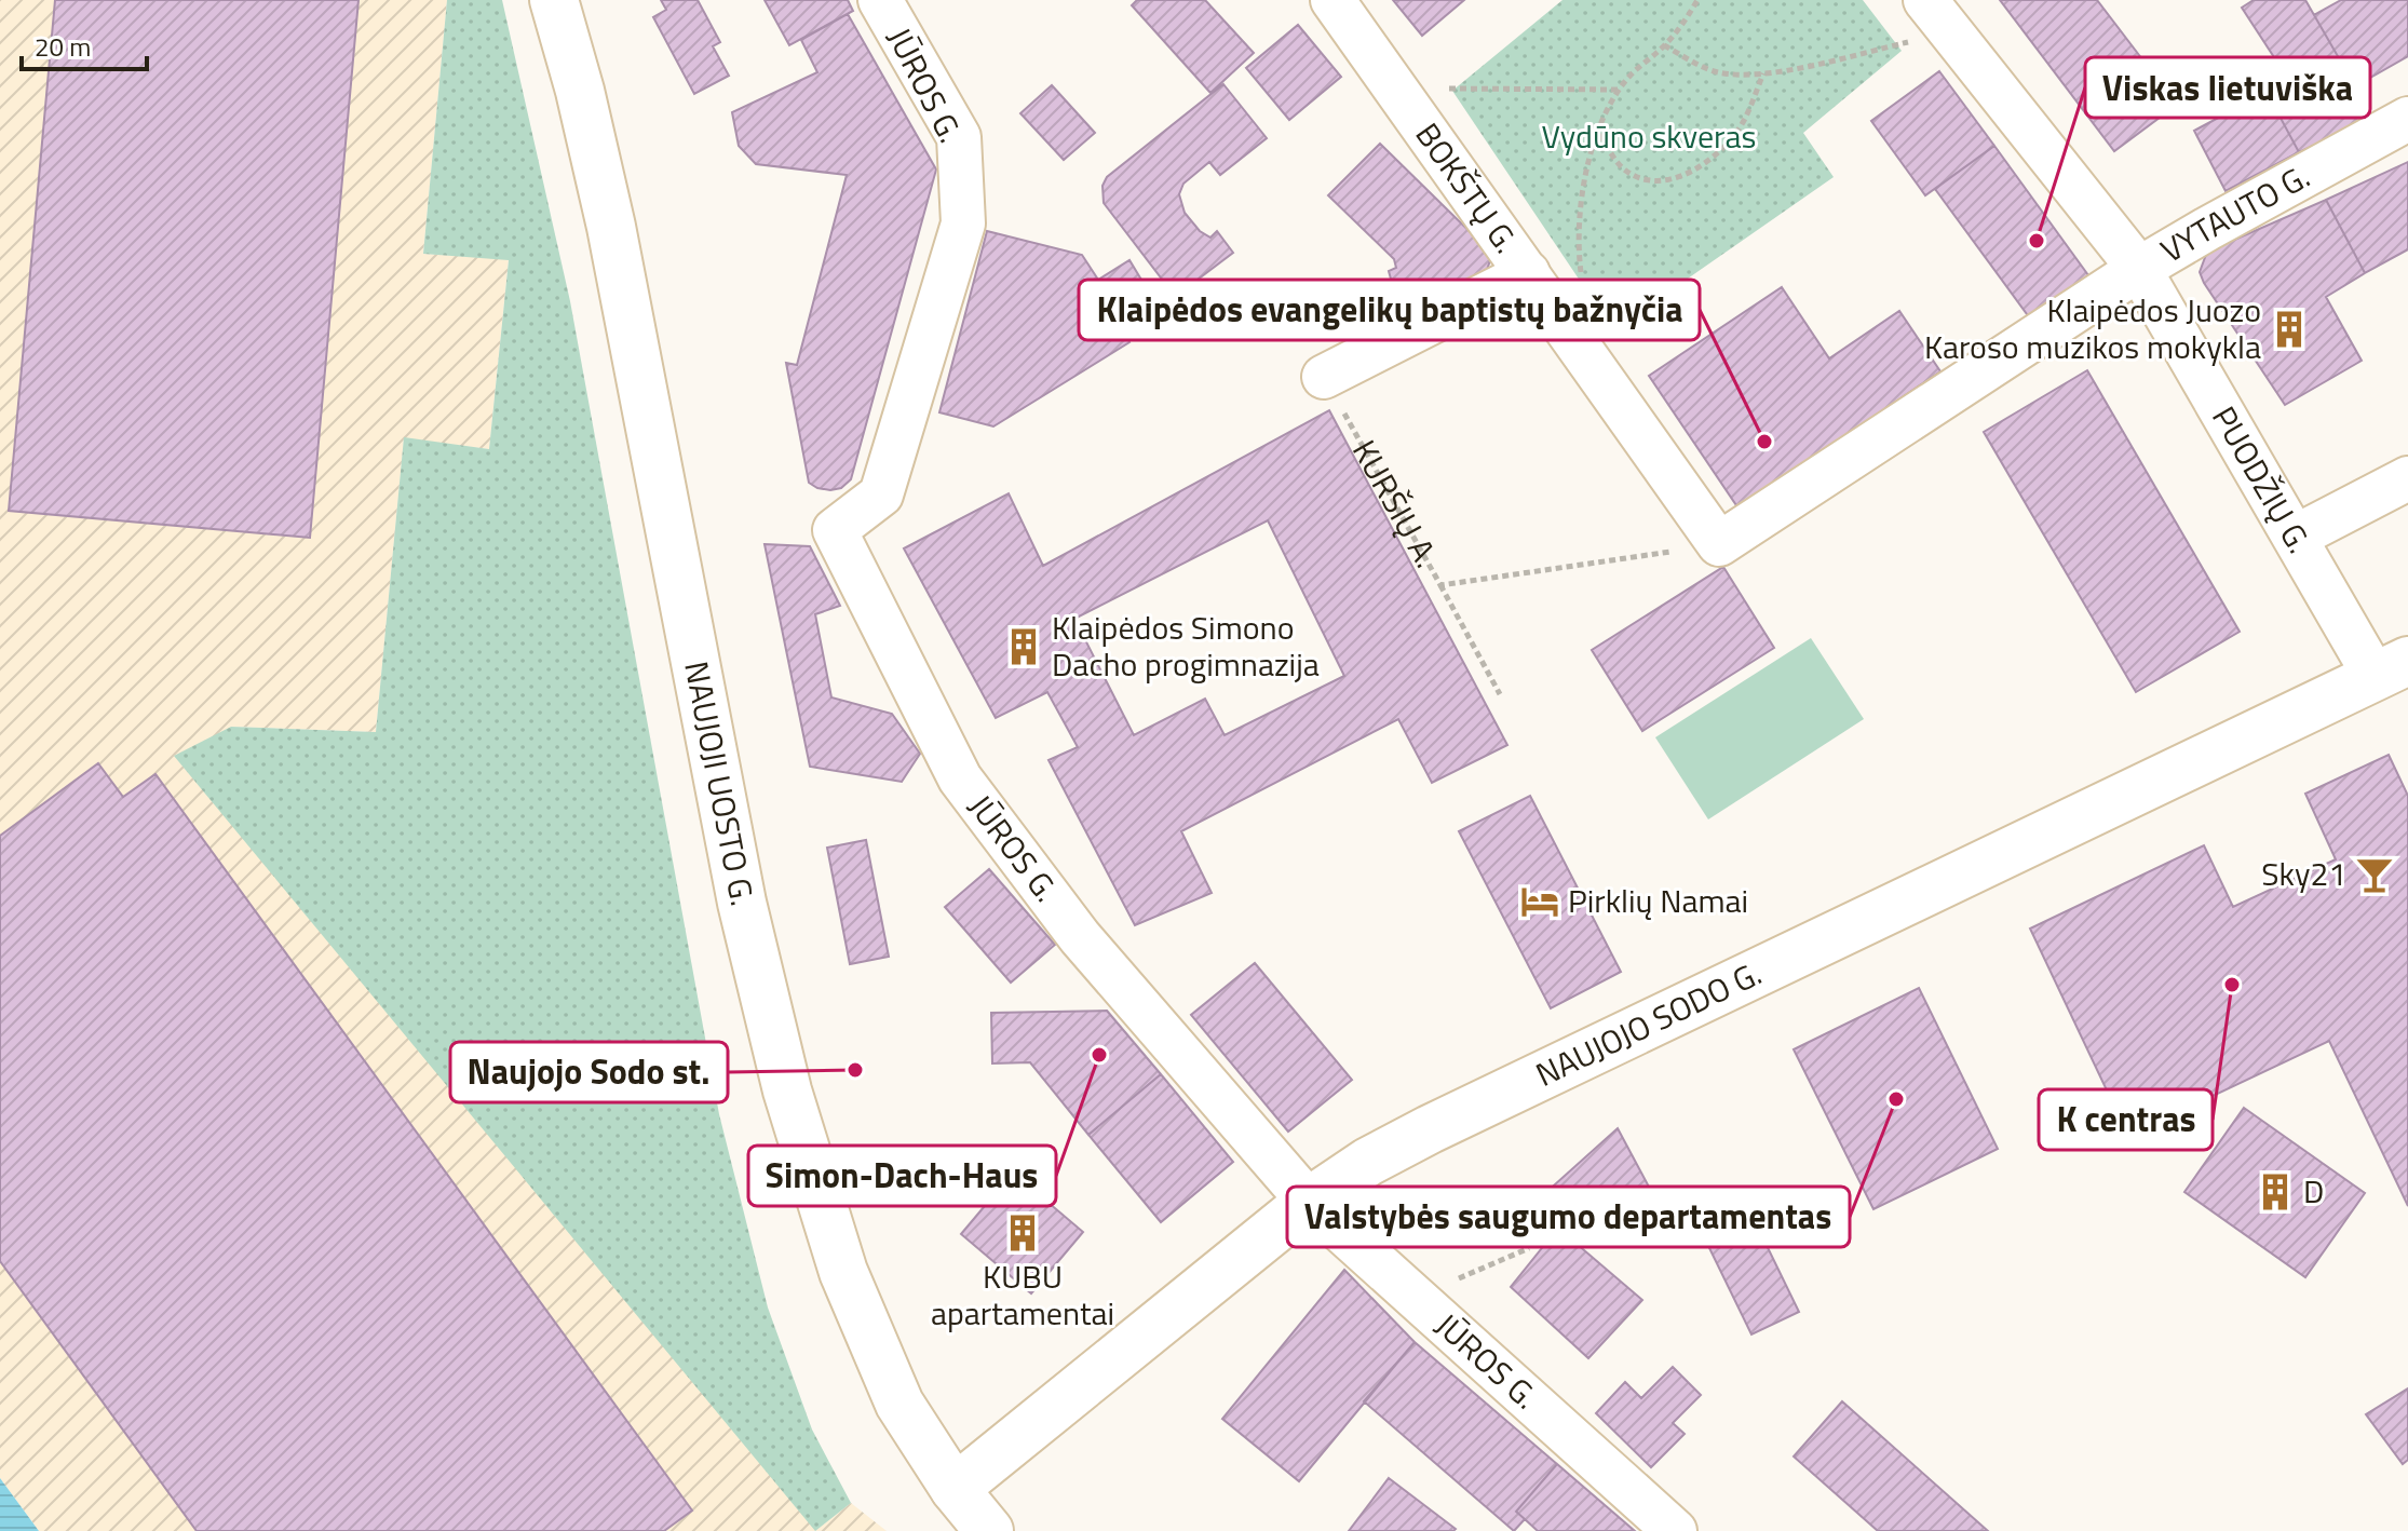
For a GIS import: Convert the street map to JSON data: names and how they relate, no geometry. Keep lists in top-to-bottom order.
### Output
{
  "streets": {
    "main road": ["NAUJOJI UOSTO G.", "NAUJOJO SODO G."],
    "street": [
      "JŪROS G.",
      "BOKŠTŲ G.",
      "VYTAUTO G.",
      "PUODŽIŲ G."
    ],
    "path": ["KURŠIŲ A."]
  },
  "crossings": [
    ["JŪROS G.", "NAUJOJO SODO G."],
    ["BOKŠTŲ G.", "VYTAUTO G."],
    ["BOKŠTŲ G.", "KURŠIŲ A."],
    ["VYTAUTO G.", "PUODŽIŲ G."],
    ["VYTAUTO G.", "KURŠIŲ A."],
    ["PUODŽIŲ G.", "NAUJOJO SODO G."],
    ["NAUJOJI UOSTO G.", "NAUJOJO SODO G."]
  ],
  "parks": ["Vydūno skveras"],
  "places": {
    "other": [
      "Viskas lietuviška",
      "Klaipėdos evangelikų baptistų bažnyčia",
      "K centras",
      "Simon-Dach-Haus",
      "Naujojo Sodo st.",
      "Valstybės saugumo departamentas"
    ],
    "building": [
      "Klaipėdos Juozo Karoso muzikos mokykla",
      "Klaipėdos Simono Dacho progimnazija",
      "D",
      "KUBU apartamentai"
    ],
    "bar": ["Sky21"],
    "hotel": ["Pirklių Namai"]
  },
  "scale_bar": "20 m"
}
